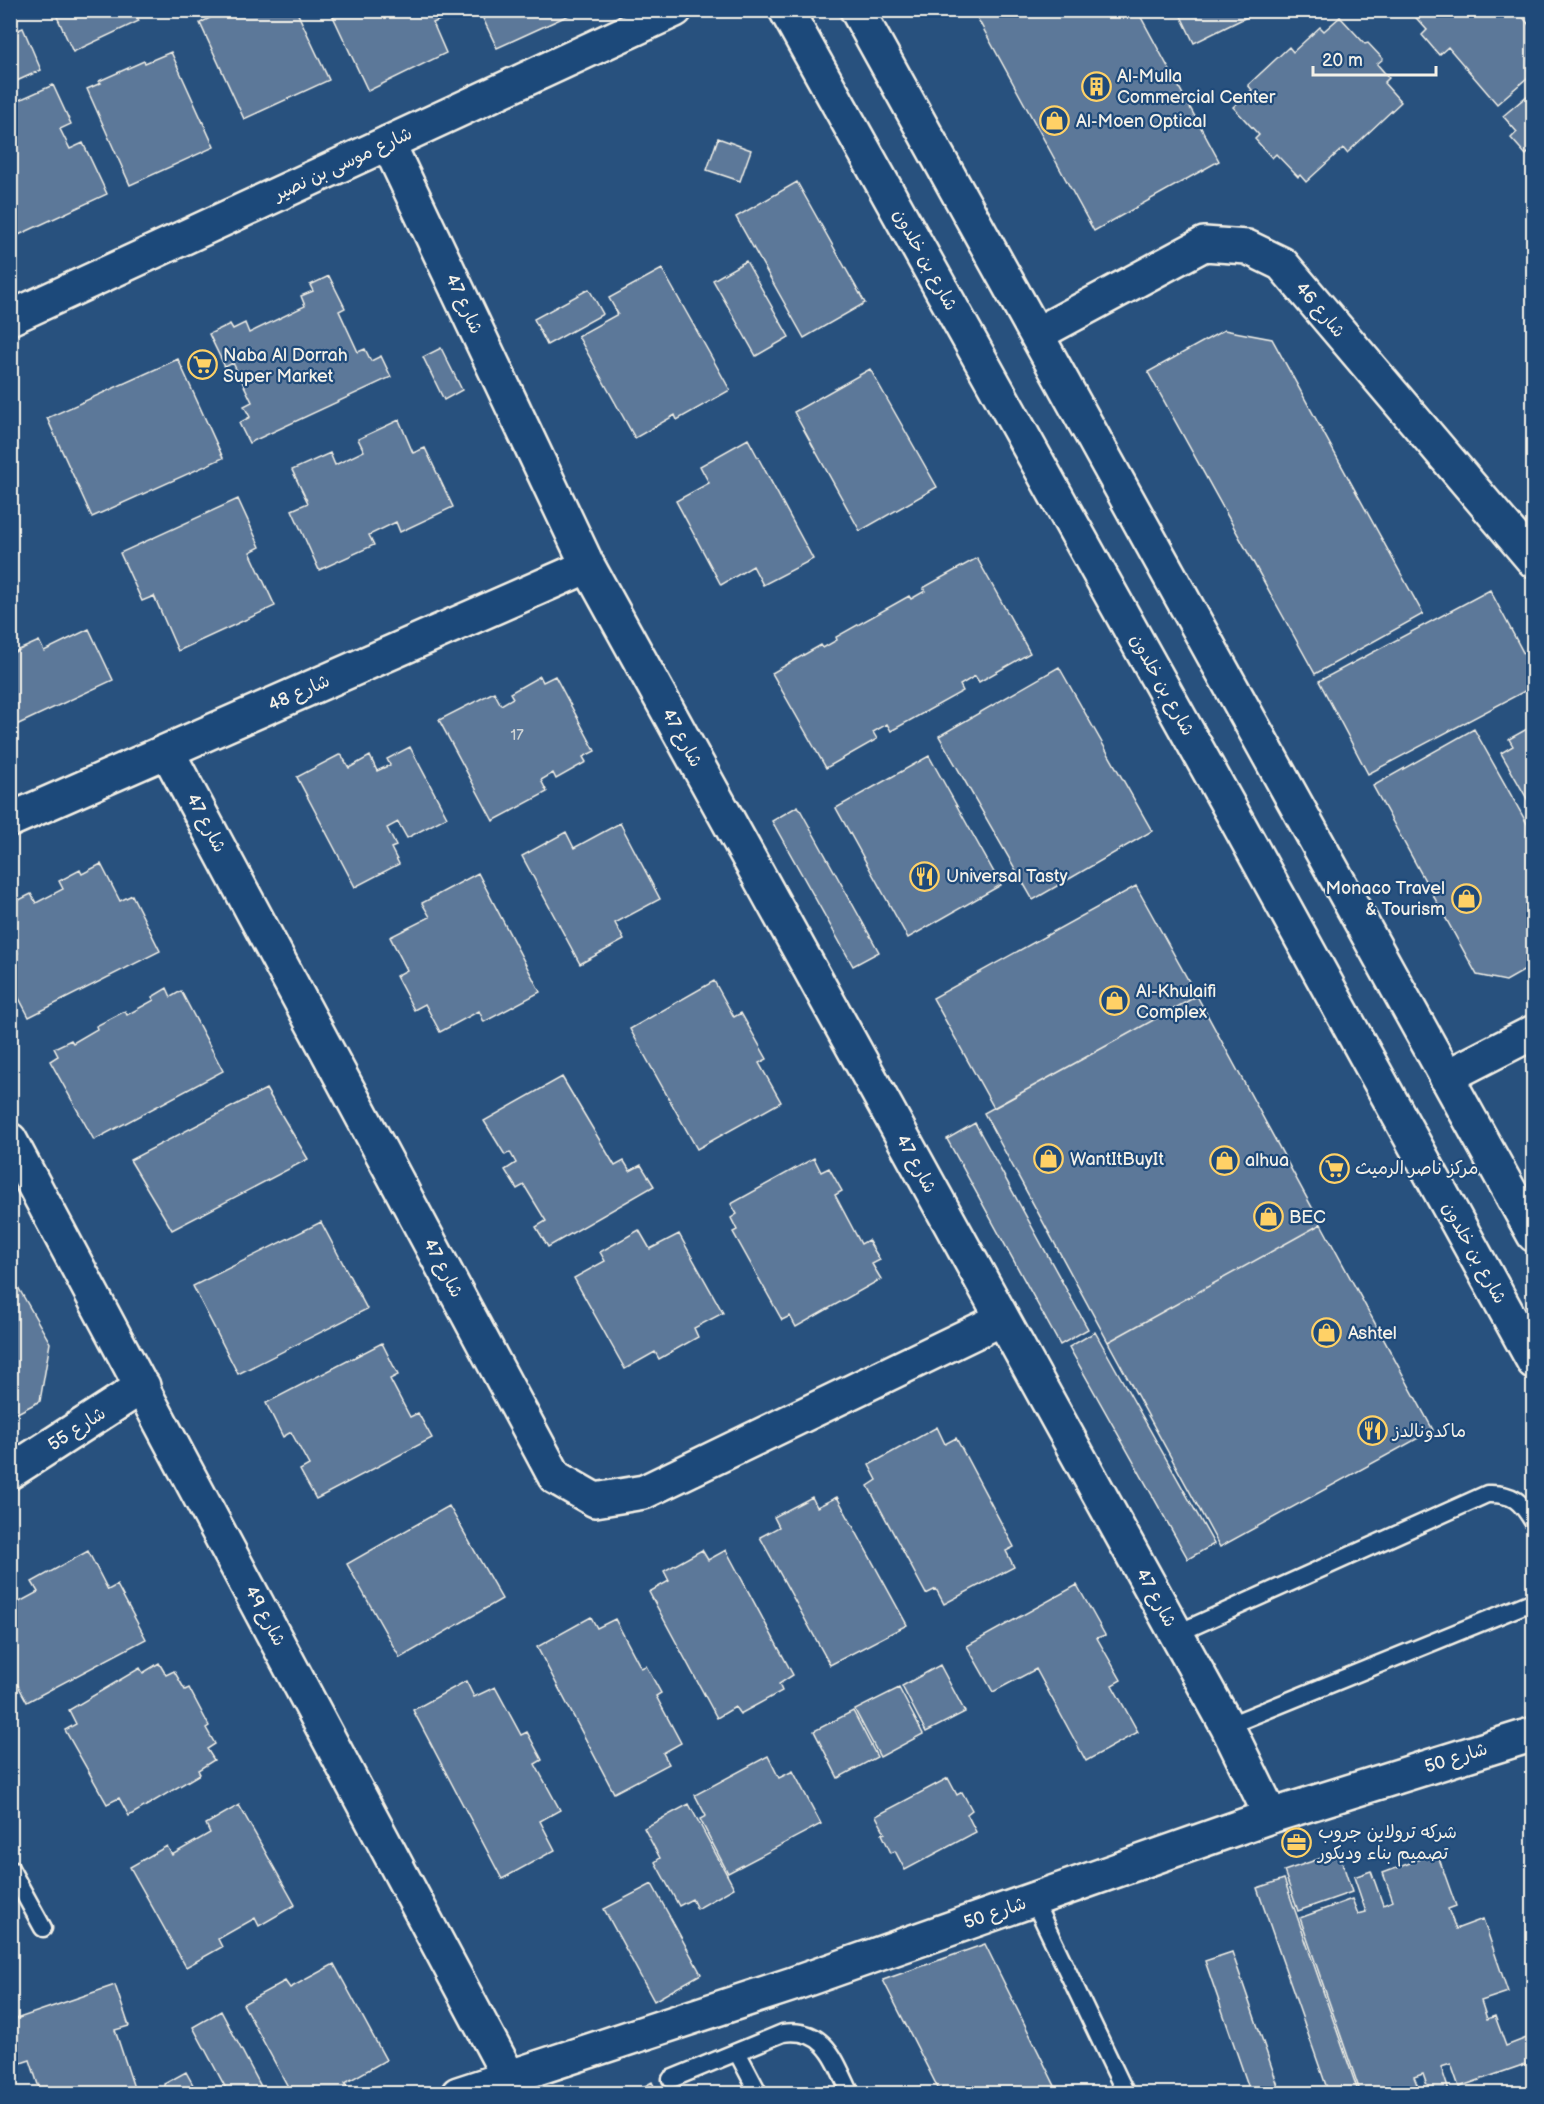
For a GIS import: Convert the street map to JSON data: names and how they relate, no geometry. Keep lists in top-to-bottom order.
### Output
{
  "streets": {
    "street": [
      "شارع موسى بن نصير",
      "شارع بن خلدون",
      "شارع 47",
      "شارع 46",
      "شارع 48",
      "شارع 55",
      "شارع 49",
      "شارع 50"
    ]
  },
  "crossings": [
    ["شارع موسى بن نصير", "شارع 47"],
    ["شارع 47", "شارع 48"],
    ["شارع 47", "شارع 50"],
    ["شارع 55", "شارع 49"],
    ["شارع 49", "شارع 50"]
  ],
  "places": {
    "building": ["Al-Mulla Commercial Center"],
    "shop": [
      "Al-Moen Optical",
      "Monaco Travel & Tourism",
      "Al-Khulaifi Complex",
      "WantItBuyIt",
      "alhua",
      "BEC",
      "Ashtel"
    ],
    "supermarket": ["Naba Al Dorrah Super Market", "مركز ناصر الرميث"],
    "restaurant": ["Universal Tasty", "ماكدونالدز"],
    "office": ["شركه ترولاين جروب تصميم بناء وديكور"]
  },
  "house_numbers": ["17"],
  "scale_bar": "20 m"
}
